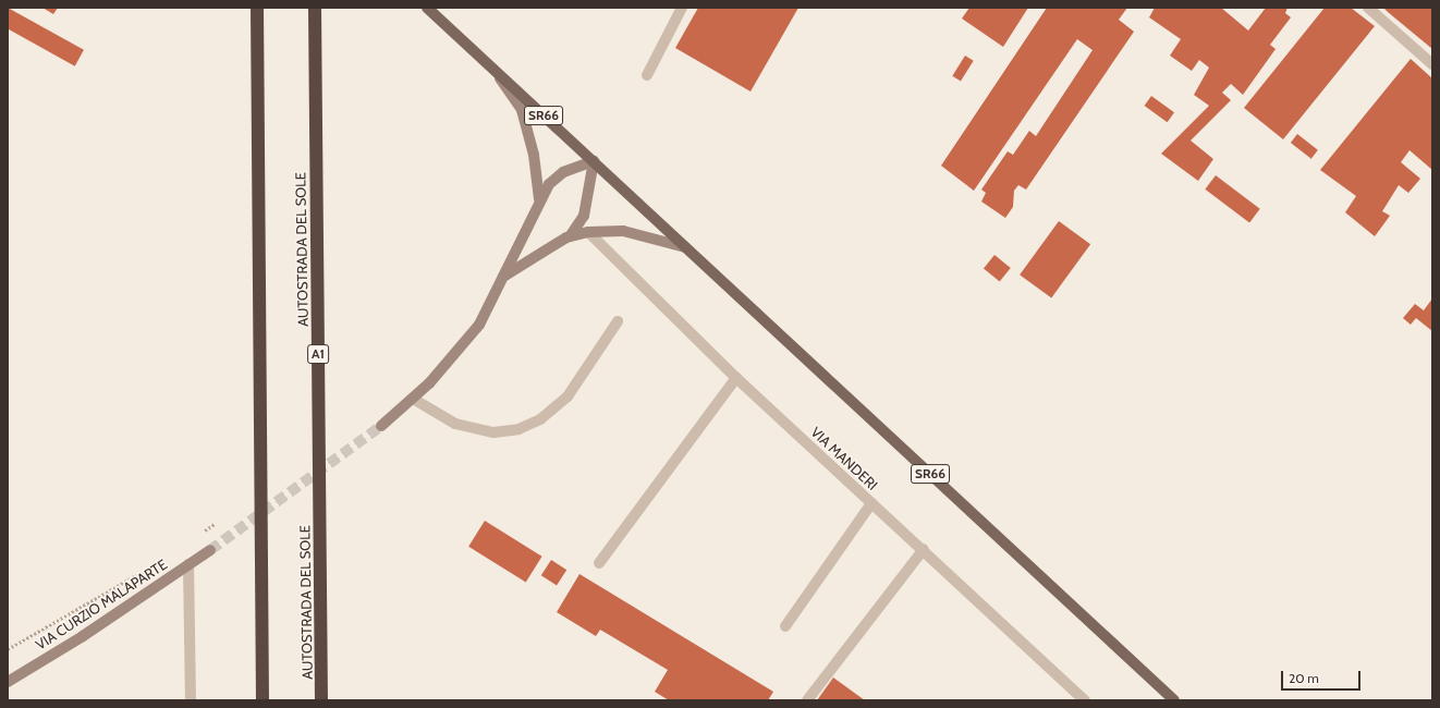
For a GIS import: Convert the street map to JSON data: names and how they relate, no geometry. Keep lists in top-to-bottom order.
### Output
{
  "streets": {
    "highway": ["AUTOSTRADA DEL SOLE", "A1"],
    "main road": ["SR66"],
    "street": ["VIA MANDERI", "VIA CURZIO MALAPARTE"]
  },
  "scale_bar": "20 m"
}
